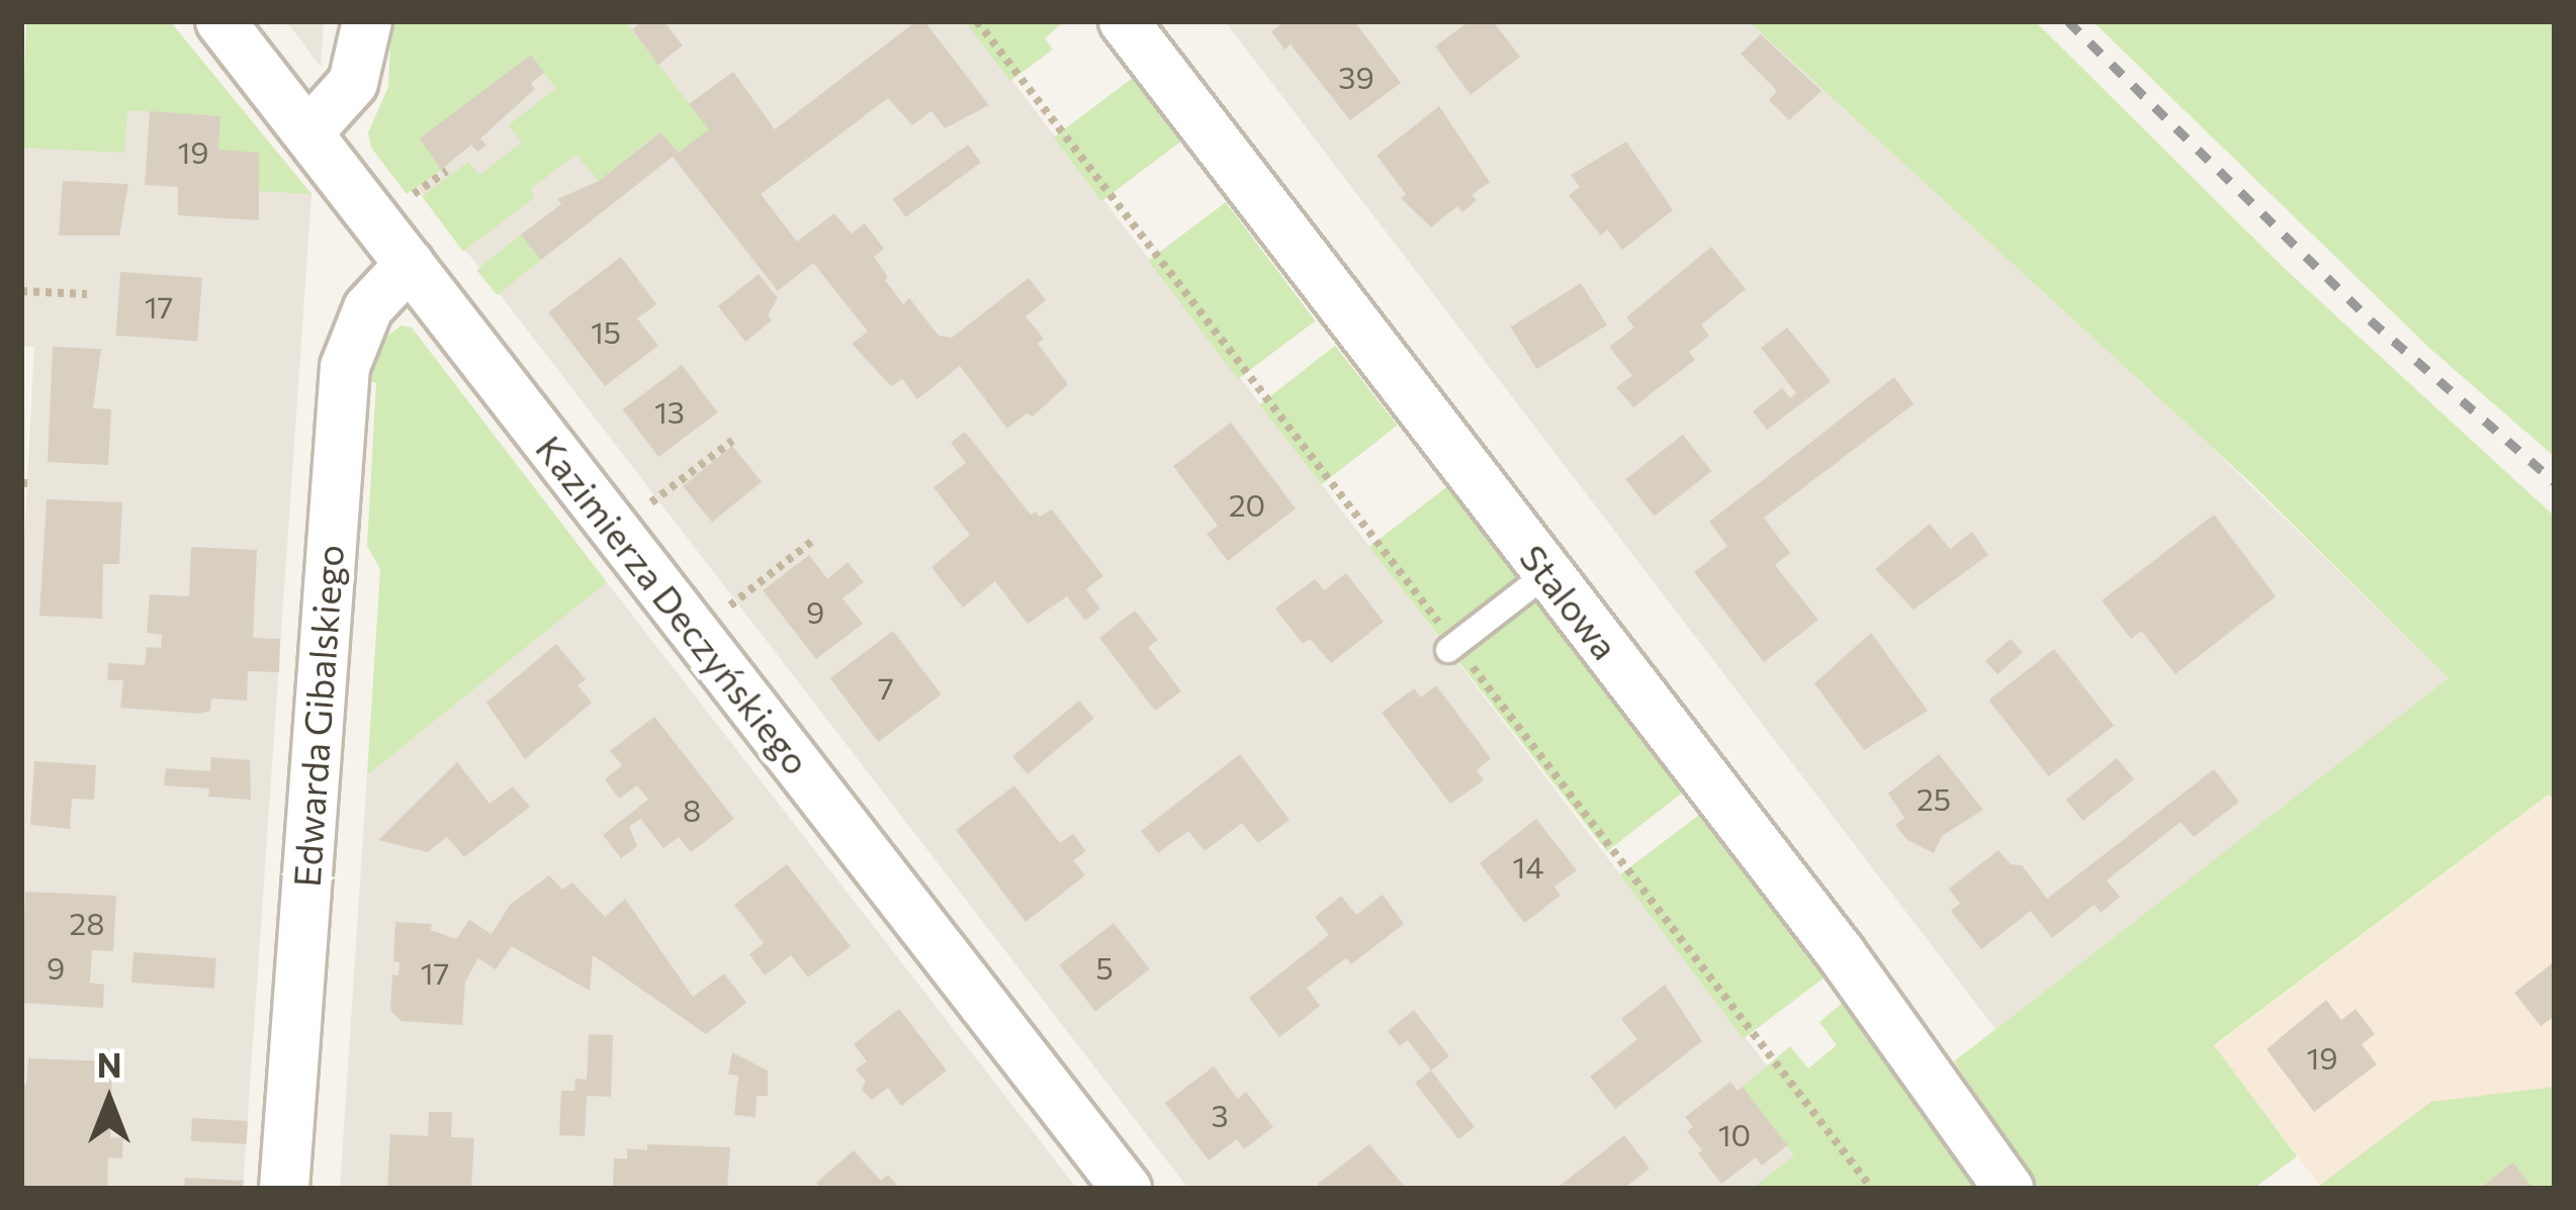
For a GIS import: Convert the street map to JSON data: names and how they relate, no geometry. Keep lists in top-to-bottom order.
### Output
{
  "streets": {
    "street": ["Stalowa", "Kazimierza Deczyńskiego", "Edwarda Gibalskiego"]
  },
  "crossings": [
    ["Kazimierza Deczyńskiego", "Edwarda Gibalskiego"]
  ],
  "house_numbers": [
    "39",
    "19",
    "17",
    "15",
    "13",
    "20",
    "9",
    "7",
    "25",
    "8",
    "14",
    "28",
    "9",
    "5",
    "17",
    "19",
    "3",
    "10"
  ],
  "north": "top"
}
